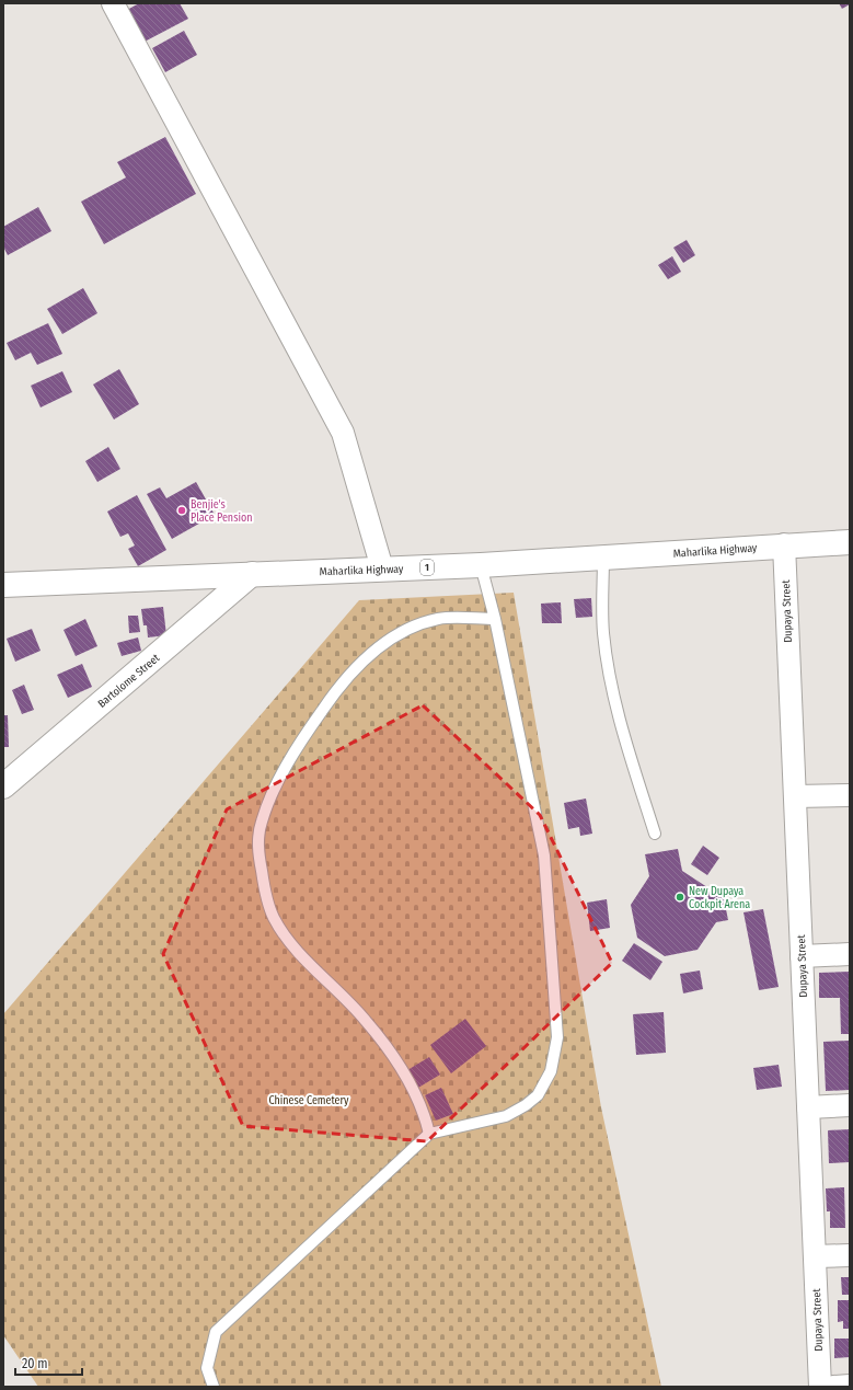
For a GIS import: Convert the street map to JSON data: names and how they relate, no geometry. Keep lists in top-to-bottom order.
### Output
{
  "streets": {
    "main road": ["Maharlika Highway", "1", "Bartolome Street"],
    "street": ["Dupaya Street"]
  },
  "crossings": [
    ["Maharlika Highway", "Dupaya Street"],
    ["Maharlika Highway", "Bartolome Street"]
  ],
  "parks": ["Chinese Cemetery"],
  "places": ["Benjie's Place Pension", "New Dupaya Cockpit Arena"],
  "scale_bar": "20 m"
}
